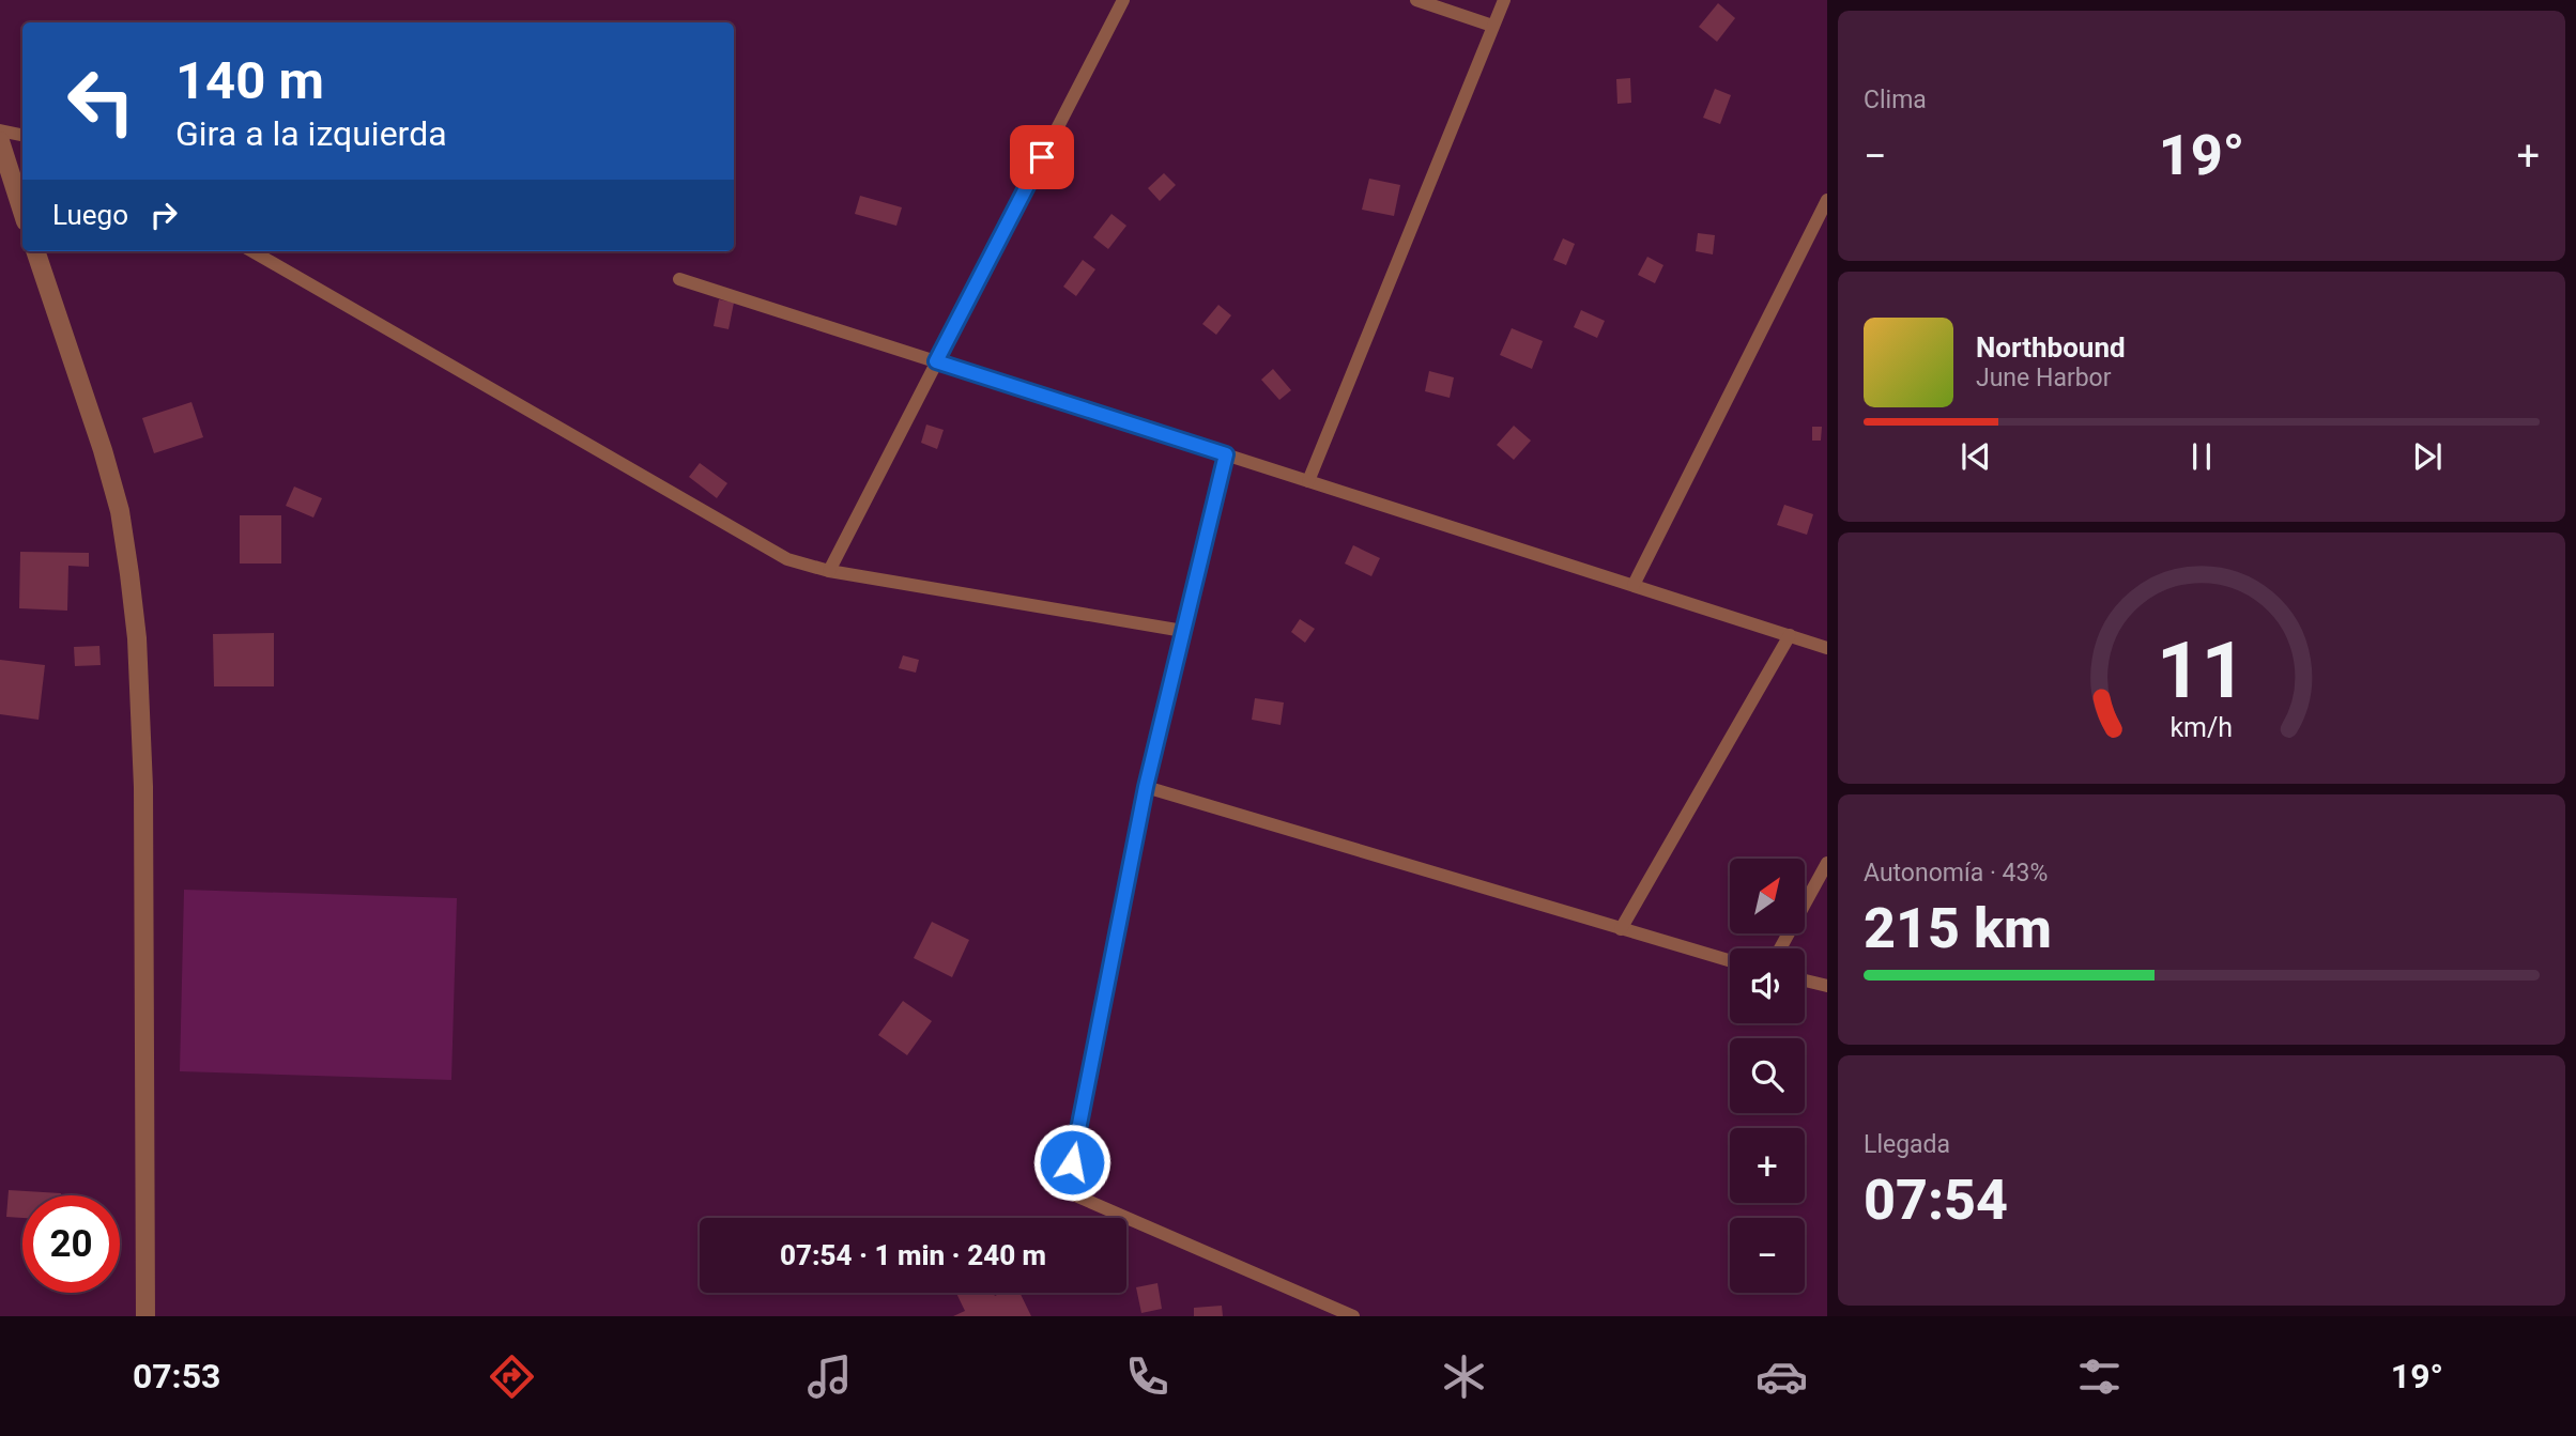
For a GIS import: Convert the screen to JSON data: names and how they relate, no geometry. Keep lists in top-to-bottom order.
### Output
{
  "north": "top right",
  "page": {
    "tile": [
      "Clima",
      ["Autonomía · 43%", "215 km"],
      ["Llegada", "07:54"]
    ],
    "turn": ["140 m", "Gira a la izquierda"],
    "heat": ["−", "19°", "+"],
    "then": "Luego",
    "song": ["Northbound", "June Harbor"],
    "map_buttons": ["+", "−"],
    "limit": "20",
    "trip": "07:54 · 1 min · 240 m",
    "tabs": ["07:53", "19°"],
    "gauge": ["11", "km/h"]
  }
}
